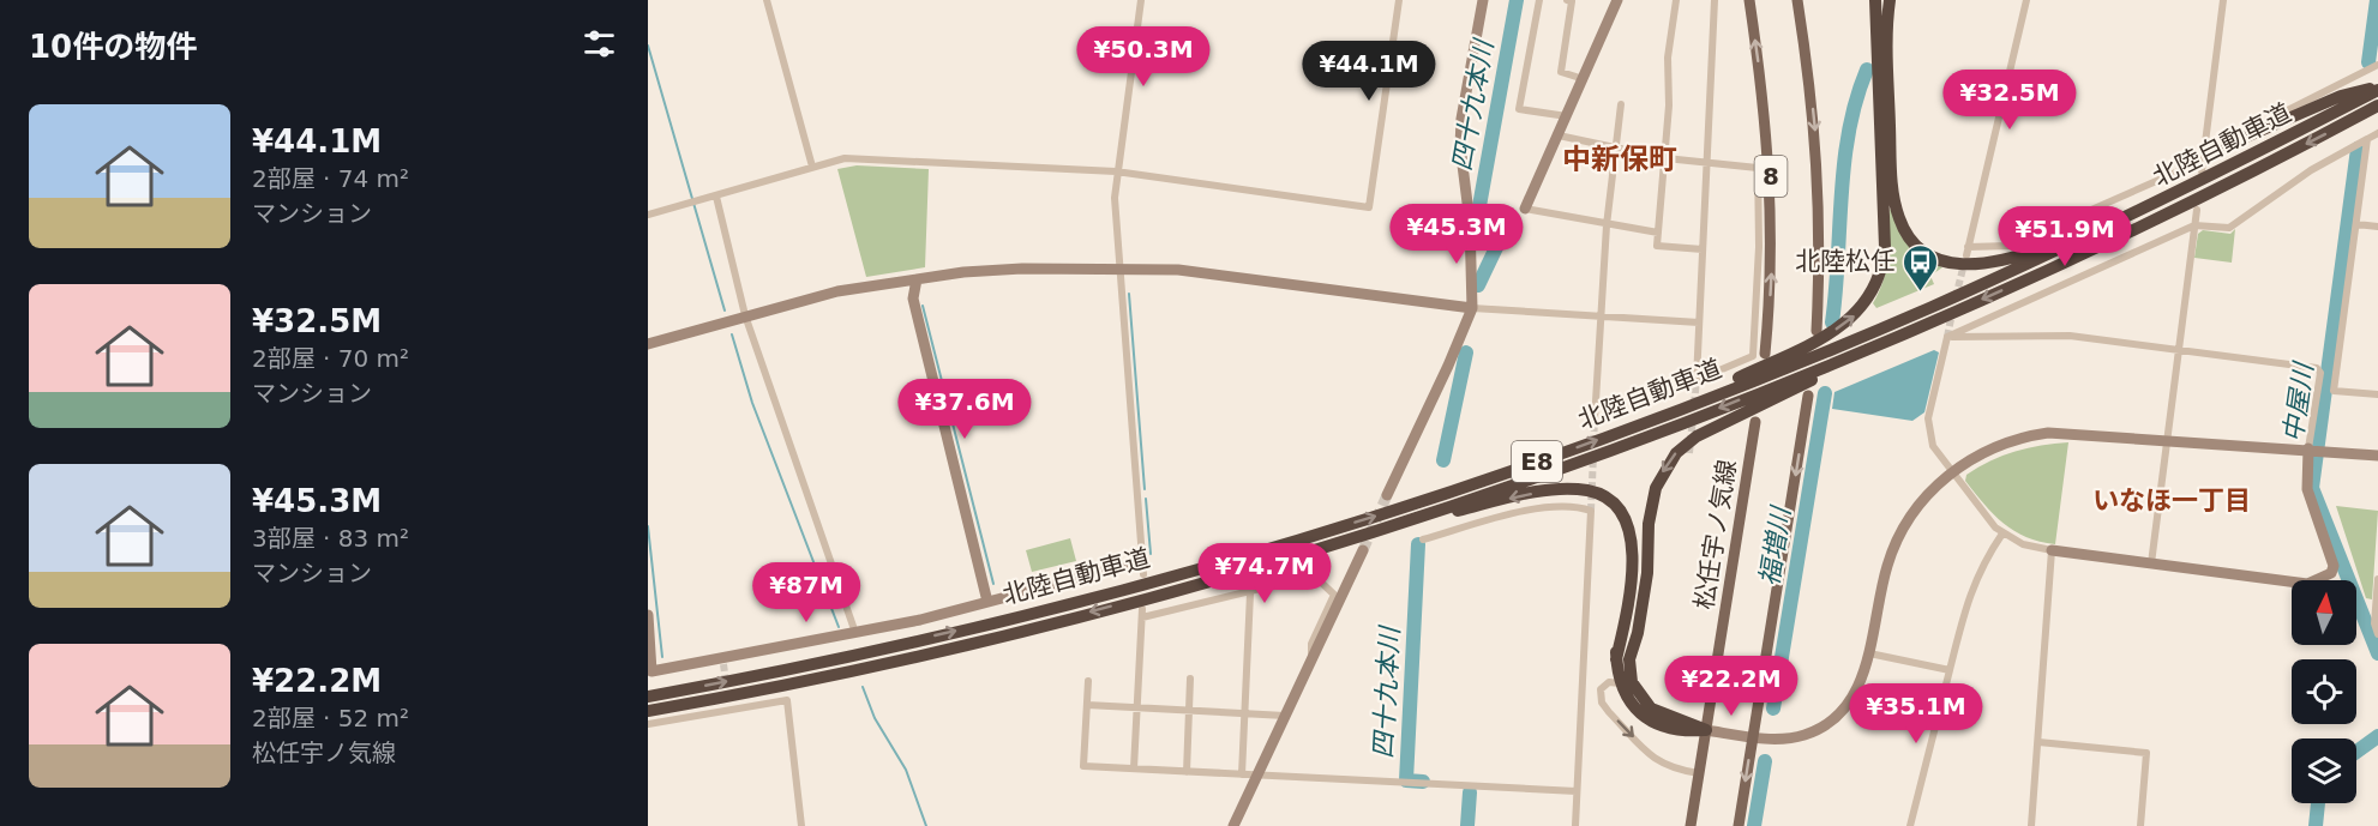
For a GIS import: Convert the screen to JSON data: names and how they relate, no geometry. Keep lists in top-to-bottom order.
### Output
{
  "streets": {
    "highway": ["北陸自動車道", "E8"],
    "main road": ["8", "松任宇ノ気線"]
  },
  "districts": ["中新保町", "いなほ一丁目"],
  "water": ["四十九本川", "中屋川", "福増川"],
  "places": {
    "bus stop": ["北陸松任"]
  },
  "north": "top",
  "page": {
    "heading": "10件の物件",
    "price": [
      "¥50.3M",
      "¥44.1M",
      "¥32.5M",
      "¥45.3M",
      "¥51.9M",
      "¥37.6M",
      "¥74.7M",
      "¥87M",
      "¥22.2M",
      "¥35.1M"
    ],
    "list": [
      {
        "name": "¥44.1M",
        "note": "2部屋 · 74 m² · マンション"
      },
      {
        "name": "¥32.5M",
        "note": "2部屋 · 70 m² · マンション"
      },
      {
        "name": "¥45.3M",
        "note": "3部屋 · 83 m² · マンション"
      },
      {
        "name": "¥22.2M",
        "note": "2部屋 · 52 m² · 松任宇ノ気線"
      }
    ]
  }
}
